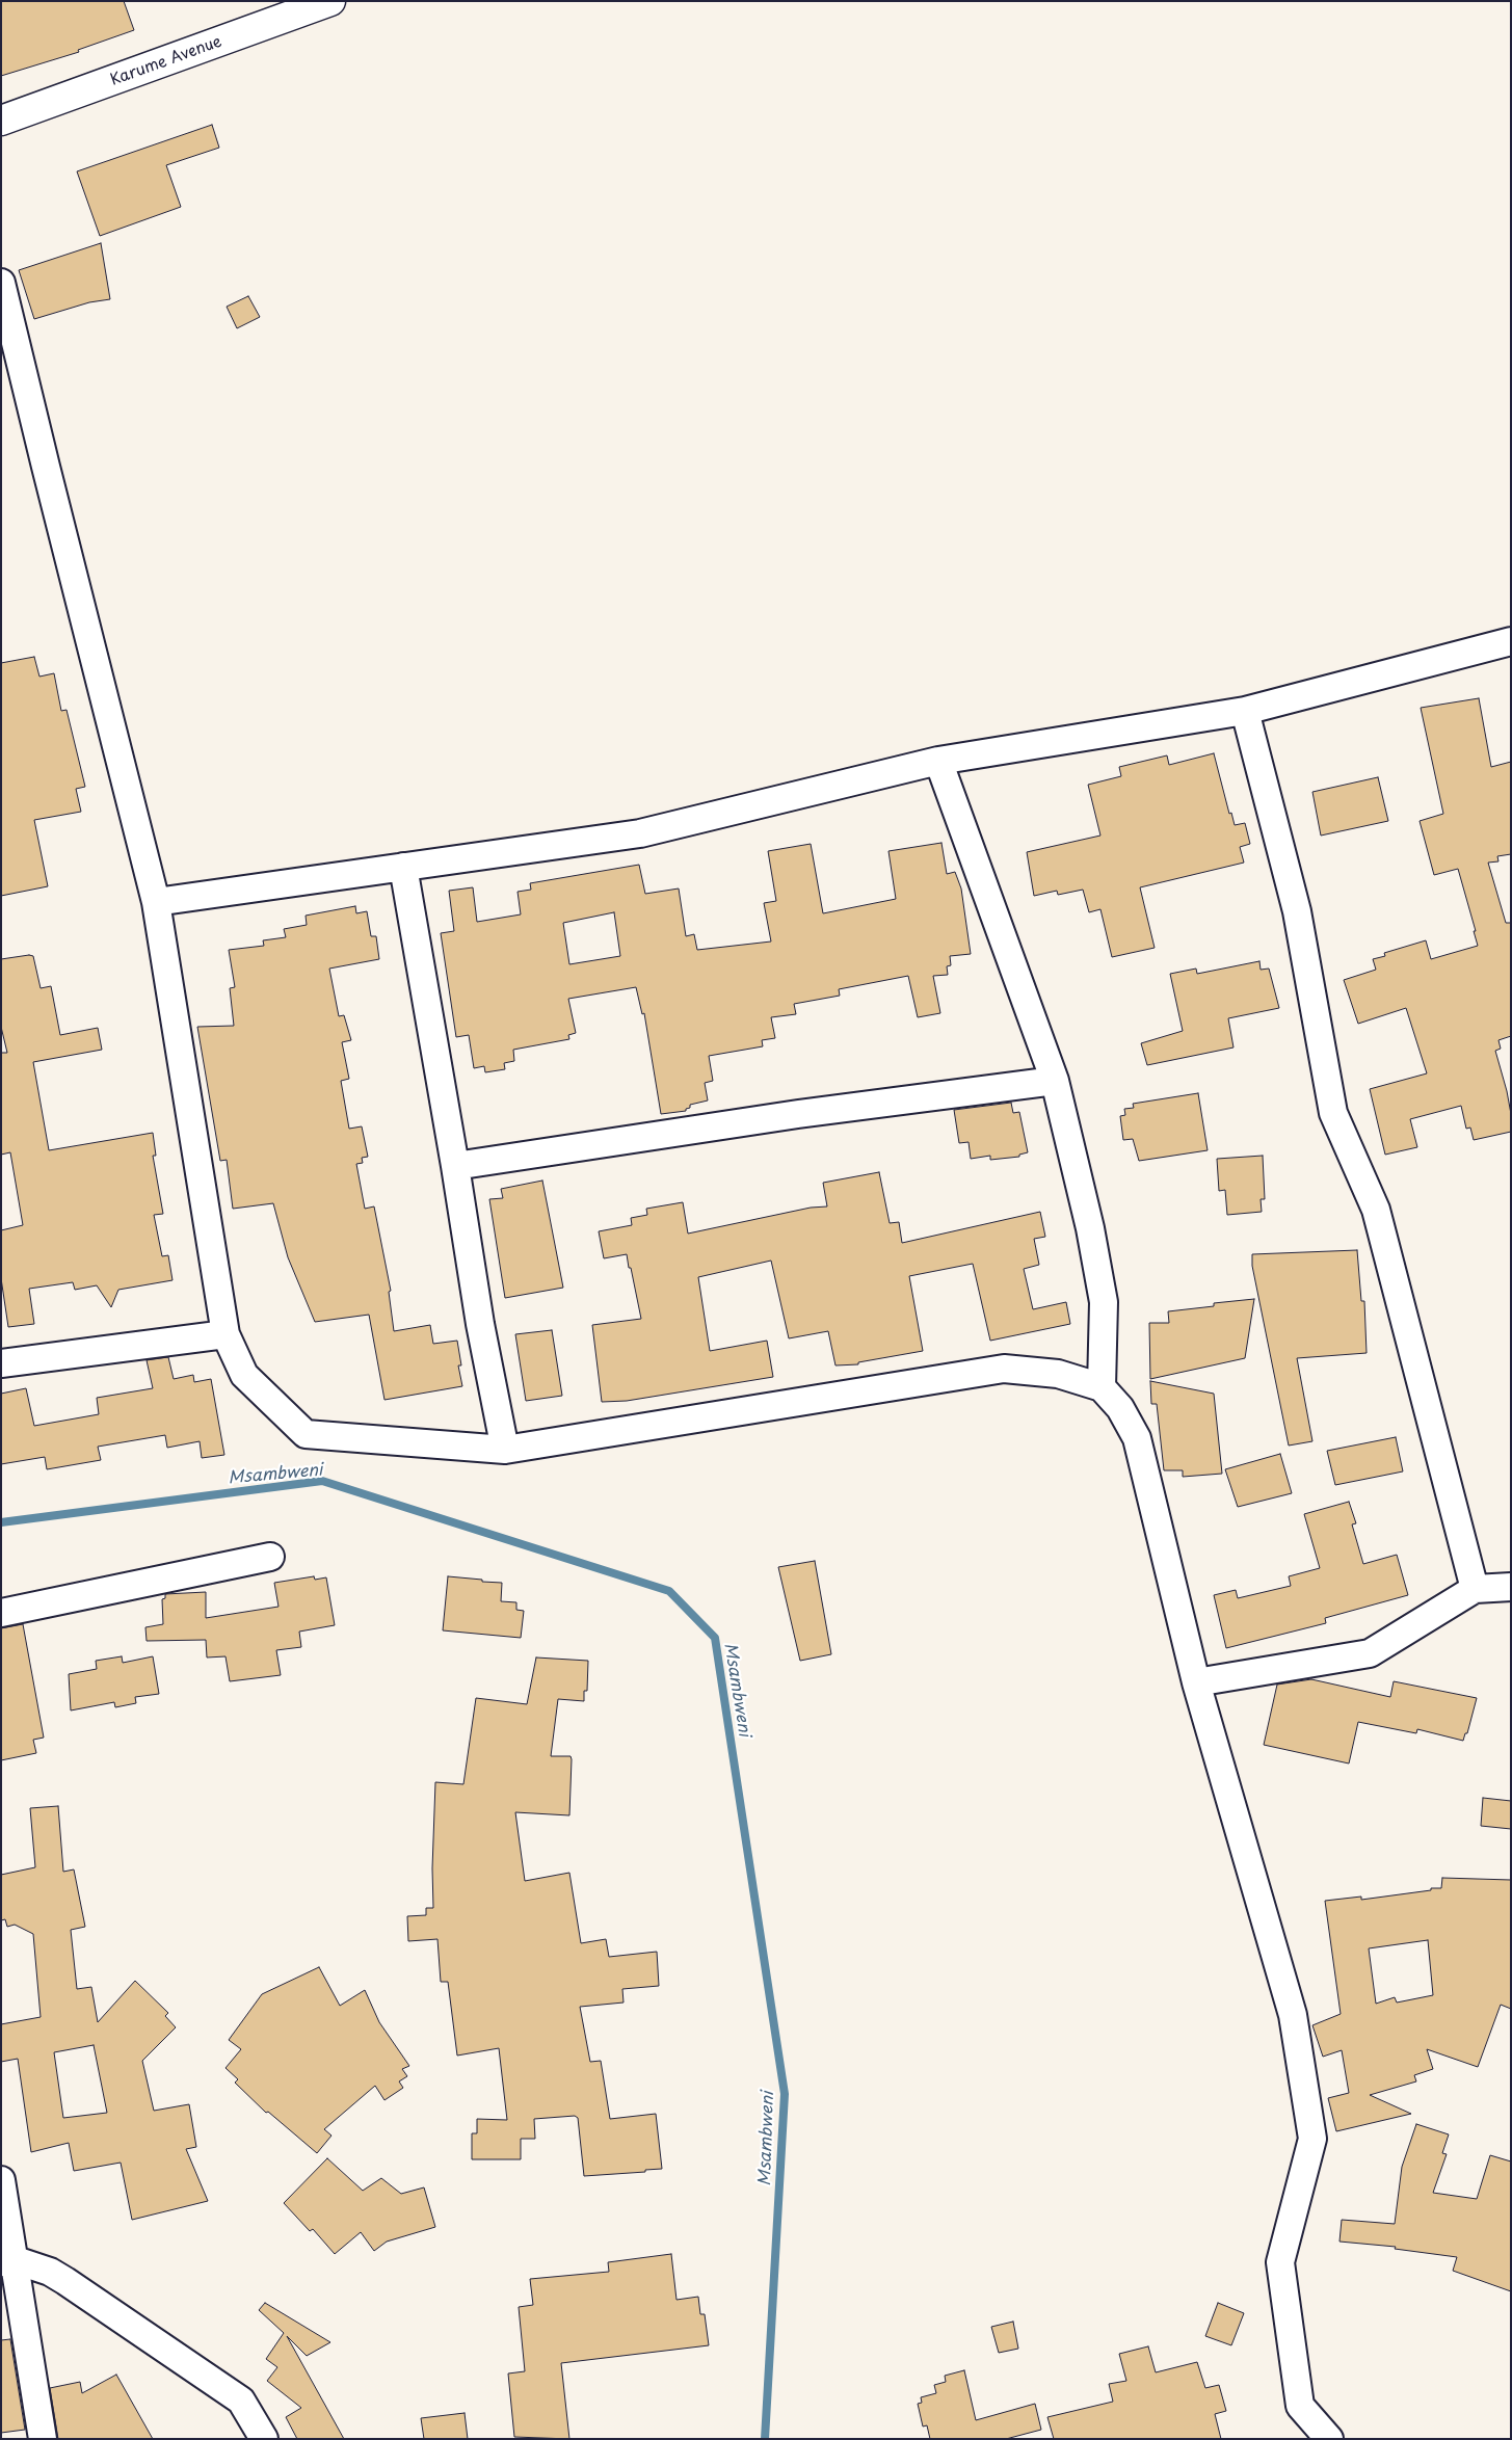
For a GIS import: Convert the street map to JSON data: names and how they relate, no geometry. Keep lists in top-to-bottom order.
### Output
{
  "streets": {
    "main road": ["Karume Avenue"]
  },
  "water": ["Msambweni"]
}
